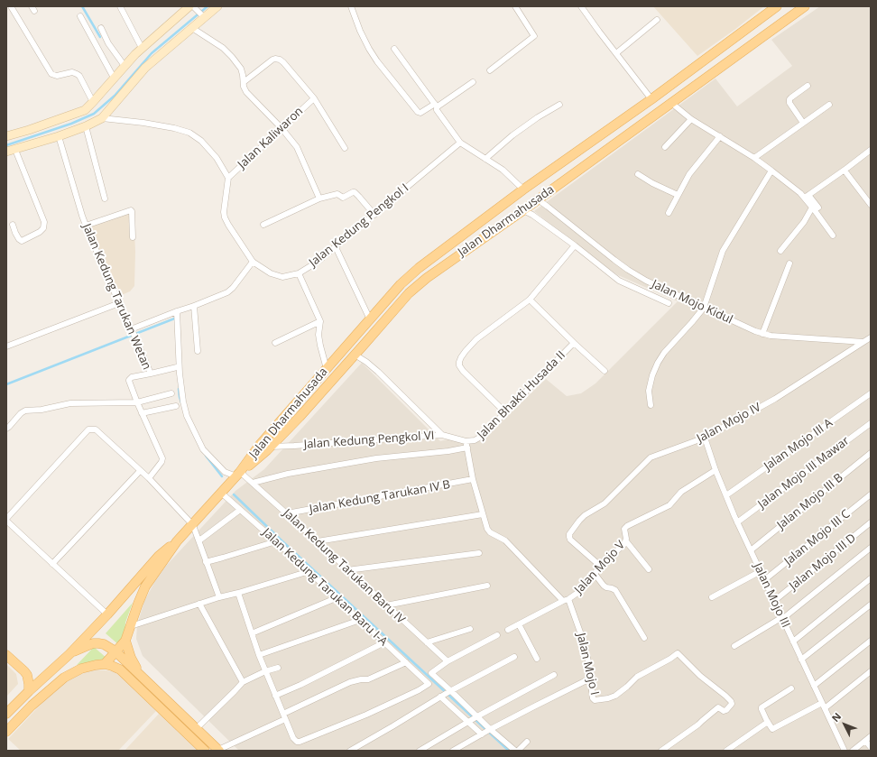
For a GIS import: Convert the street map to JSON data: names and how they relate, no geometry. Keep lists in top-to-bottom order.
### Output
{
  "streets": {
    "main road": ["Jalan Dharmahusada"],
    "street": [
      "Jalan Kaliwaron",
      "Jalan Kedung Pengkol I",
      "Jalan Kedung Tarukan Wetan",
      "Jalan Mojo Kidul",
      "Jalan Bhakti Husada II",
      "Jalan Mojo IV",
      "Jalan Kedung Pengkol VI",
      "Jalan Mojo III A",
      "Jalan Mojo III Mawar",
      "Jalan Kedung Tarukan IV B",
      "Jalan Mojo III B",
      "Jalan Mojo III C",
      "Jalan Mojo III D",
      "Jalan Kedung Tarukan Baru IV",
      "Jalan Mojo V",
      "Jalan Kedung Tarukan Baru I-A",
      "Jalan Mojo III",
      "Jalan Mojo I"
    ]
  },
  "crossings": [
    ["Jalan Kaliwaron", "Jalan Kedung Pengkol I"],
    ["Jalan Dharmahusada", "Jalan Mojo Kidul"],
    ["Jalan Dharmahusada", "Jalan Kedung Pengkol VI"],
    ["Jalan Dharmahusada", "Jalan Kedung Tarukan Baru IV"],
    ["Jalan Dharmahusada", "Jalan Kedung Tarukan Baru I-A"],
    ["Jalan Mojo Kidul", "Jalan Mojo IV"],
    ["Jalan Bhakti Husada II", "Jalan Kedung Pengkol VI"],
    ["Jalan Mojo IV", "Jalan Mojo V"],
    ["Jalan Mojo IV", "Jalan Mojo III"],
    ["Jalan Mojo III A", "Jalan Mojo III"],
    ["Jalan Mojo III Mawar", "Jalan Mojo III"],
    ["Jalan Kedung Tarukan IV B", "Jalan Kedung Tarukan Baru IV"],
    ["Jalan Mojo III B", "Jalan Mojo III"],
    ["Jalan Mojo III C", "Jalan Mojo III"],
    ["Jalan Mojo III D", "Jalan Mojo III"],
    ["Jalan Mojo V", "Jalan Mojo III"],
    ["Jalan Mojo V", "Jalan Mojo I"]
  ],
  "north": "top left"
}
